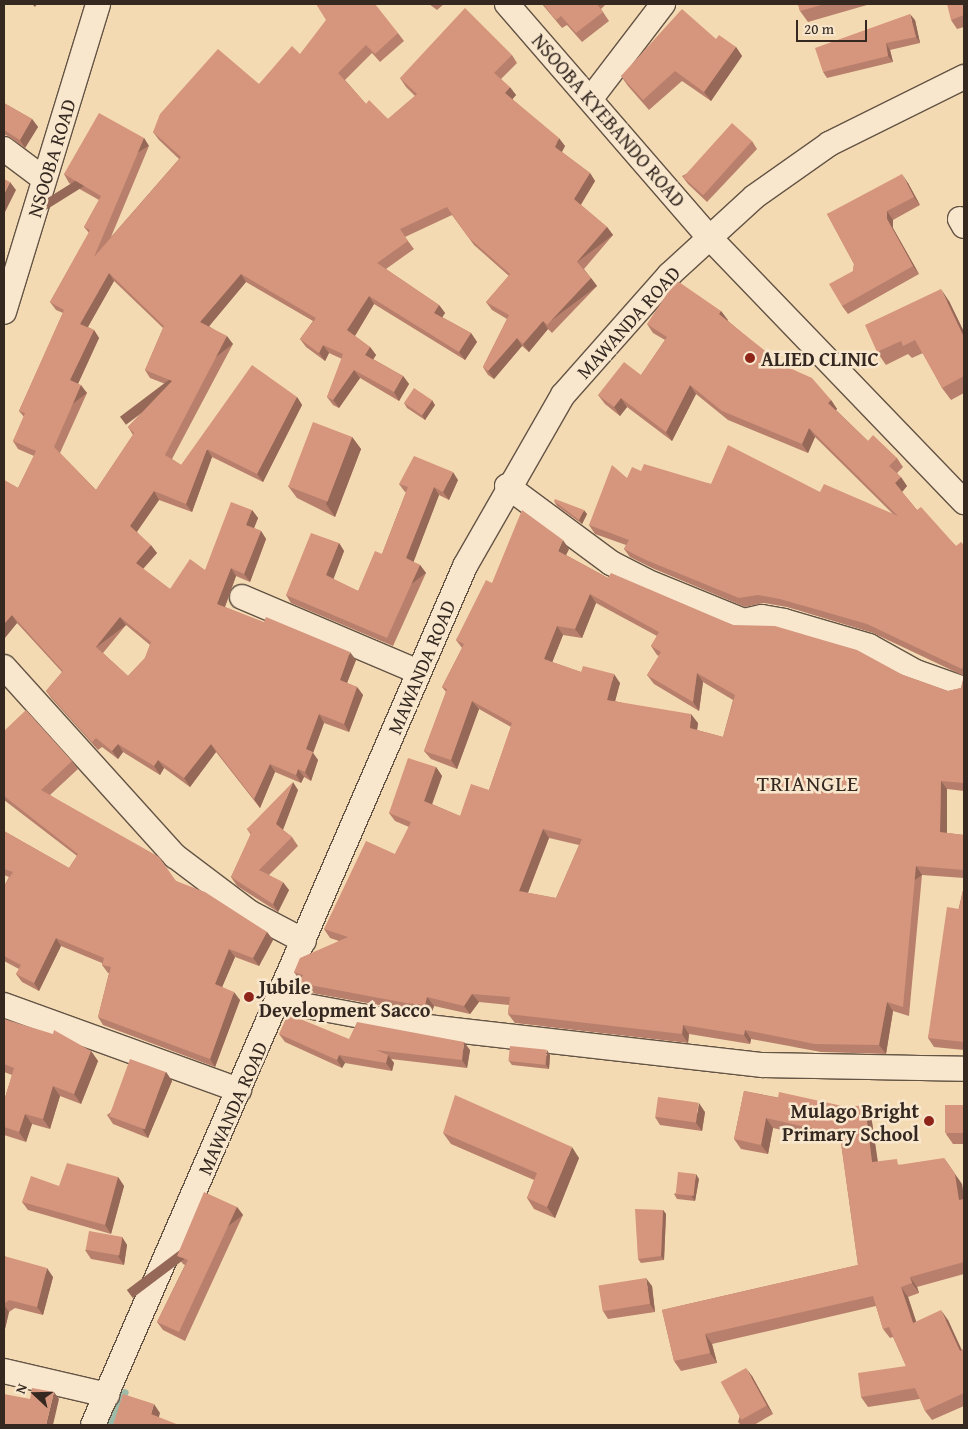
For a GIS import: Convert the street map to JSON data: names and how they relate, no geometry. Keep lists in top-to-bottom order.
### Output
{
  "streets": {
    "street": ["NSOOBA KYEBANDO ROAD", "NSOOBA ROAD", "MAWANDA ROAD"]
  },
  "crossings": [
    ["NSOOBA KYEBANDO ROAD", "MAWANDA ROAD"]
  ],
  "districts": ["TRIANGLE"],
  "places": ["ALIED CLINIC", "Jubile Development Sacco", "Mulago Bright Primary School"],
  "scale_bar": "20 m",
  "north": "left"
}
